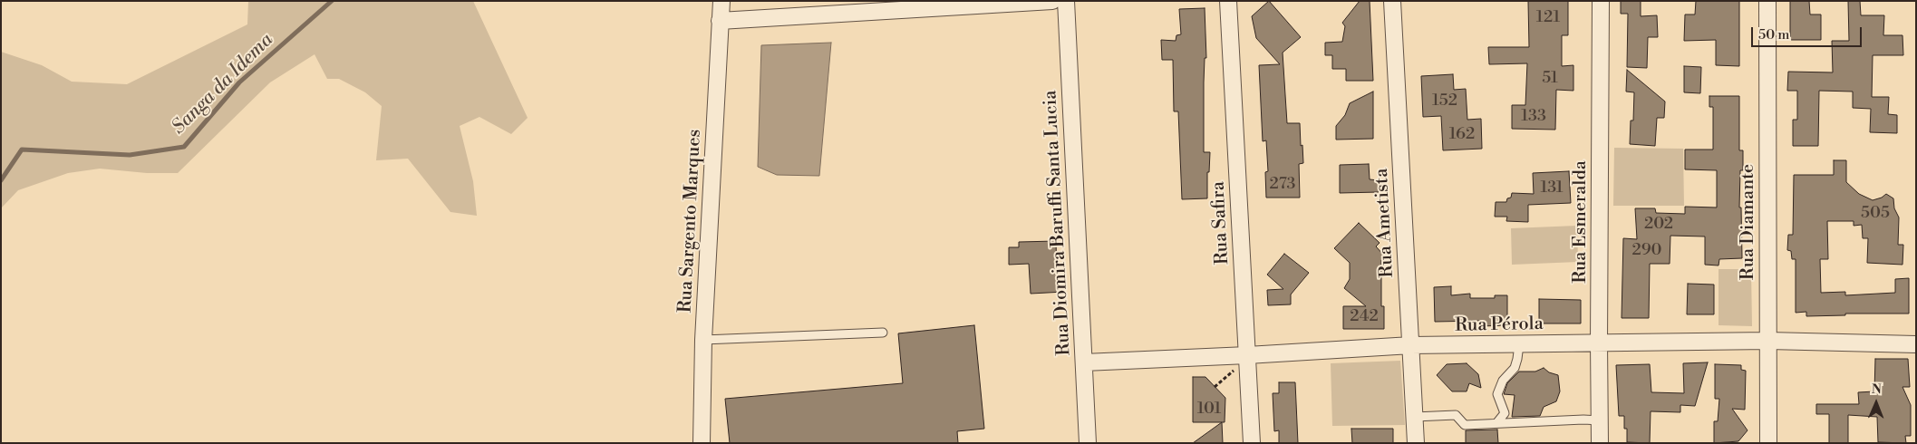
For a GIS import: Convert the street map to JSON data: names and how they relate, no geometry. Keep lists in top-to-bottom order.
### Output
{
  "streets": {
    "street": [
      "Rua Sargento Marques",
      "Rua Esmeralda",
      "Rua Diamante",
      "Rua Diomira Baruffi Santa Lucia",
      "Rua Safira",
      "Rua Ametista",
      "Rua Pérola"
    ]
  },
  "crossings": [
    ["Rua Esmeralda", "Rua Pérola"],
    ["Rua Diamante", "Rua Pérola"],
    ["Rua Diomira Baruffi Santa Lucia", "Rua Pérola"],
    ["Rua Safira", "Rua Pérola"],
    ["Rua Ametista", "Rua Pérola"]
  ],
  "water": ["Sanga da Idema"],
  "house_numbers": [
    "121",
    "51",
    "152",
    "133",
    "162",
    "273",
    "131",
    "505",
    "202",
    "290",
    "242",
    "101"
  ],
  "scale_bar": "50 m",
  "north": "top"
}
